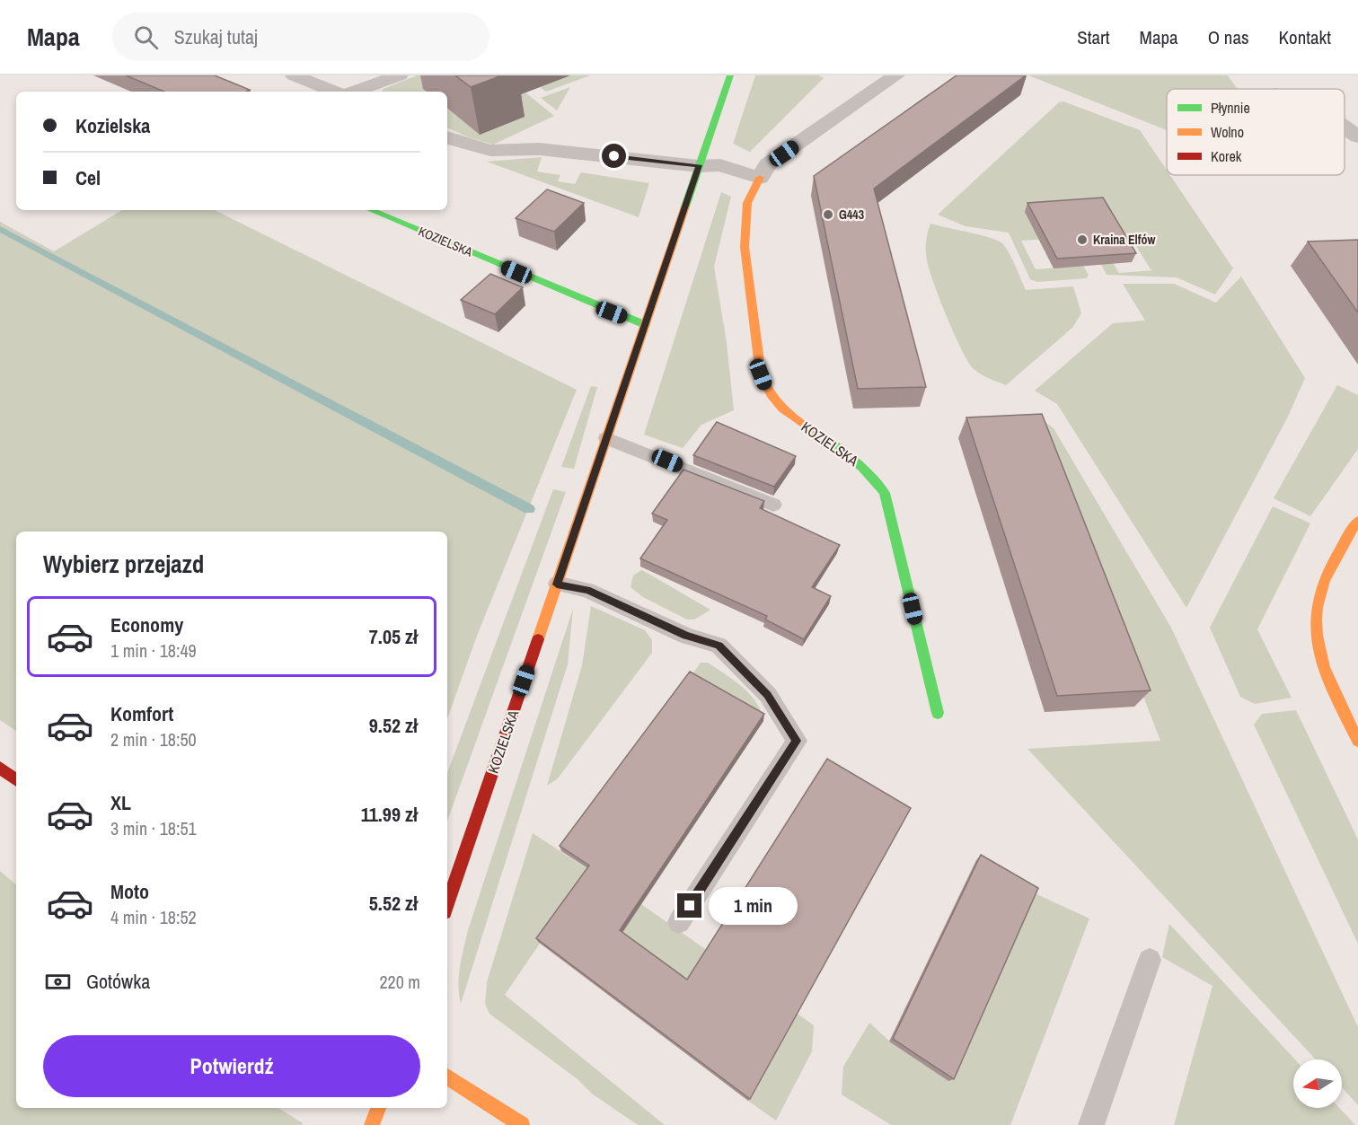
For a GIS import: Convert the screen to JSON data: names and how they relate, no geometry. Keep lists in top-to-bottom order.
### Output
{
  "streets": {
    "street": ["KOZIELSKA"]
  },
  "places": ["G443", "Kraina Elfów"],
  "legend": ["Płynnie", "Wolno", "Korek"],
  "north": "left",
  "page": {
    "header": "Mapa",
    "search": "Szukaj tutaj",
    "nav": [
      "Start",
      "Mapa",
      "O nas",
      "Kontakt"
    ],
    "banner": ["Kozielska", "Cel"],
    "heading": "Wybierz przejazd",
    "list": [
      {
        "name": "Economy",
        "note": "1 min · 18:49",
        "value": "7.05 zł"
      },
      {
        "name": "Komfort",
        "note": "2 min · 18:50",
        "value": "9.52 zł"
      },
      {
        "name": "XL",
        "note": "3 min · 18:51",
        "value": "11.99 zł"
      },
      {
        "name": "Moto",
        "note": "4 min · 18:52",
        "value": "5.52 zł"
      }
    ],
    "bubble": "1 min",
    "pay": ["Gotówka", "220 m"],
    "buttons": "Potwierdź"
  }
}
